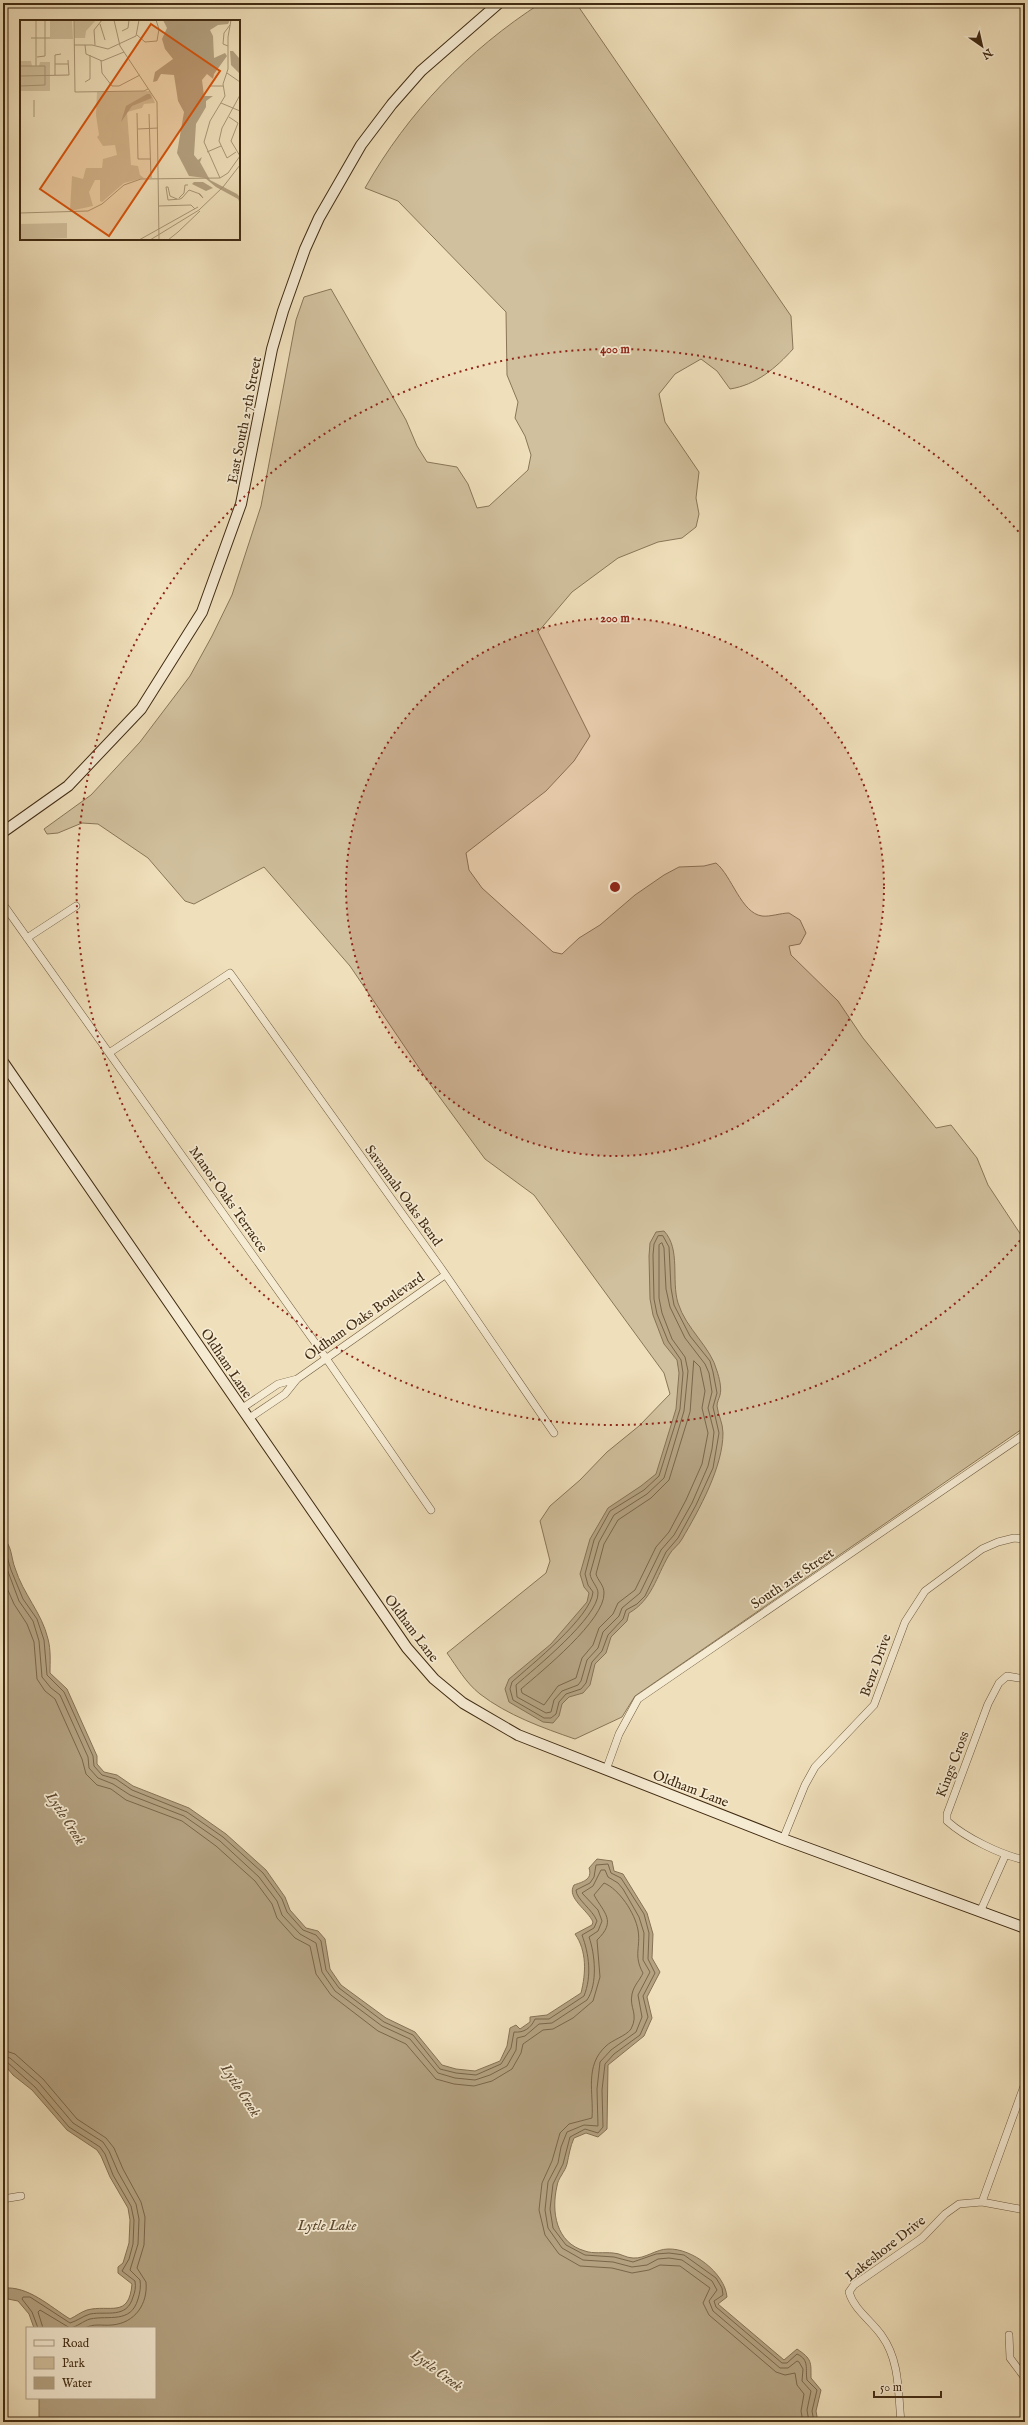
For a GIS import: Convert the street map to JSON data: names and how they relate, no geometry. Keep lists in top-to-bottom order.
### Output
{
  "streets": {
    "main road": ["East South 27th Street", "Oldham Lane"],
    "street": [
      "Savannah Oaks Bend",
      "Manor Oaks Terracce",
      "Oldham Oaks Boulevard",
      "South 21st Street",
      "Benz Drive",
      "Kings Cross",
      "Lakeshore Drive"
    ]
  },
  "crossings": [
    ["Savannah Oaks Bend", "Manor Oaks Terracce"],
    ["Savannah Oaks Bend", "Oldham Oaks Boulevard"],
    ["Manor Oaks Terracce", "Oldham Oaks Boulevard"],
    ["Oldham Oaks Boulevard", "Oldham Lane"],
    ["Oldham Lane", "South 21st Street"],
    ["Oldham Lane", "Benz Drive"]
  ],
  "water": ["Lytle Creek", "Lytle Lake"],
  "legend": ["Road", "Park", "Water"],
  "scale_bar": "50 m",
  "north": "bottom right",
  "rings": ["400 m", "200 m"]
}
